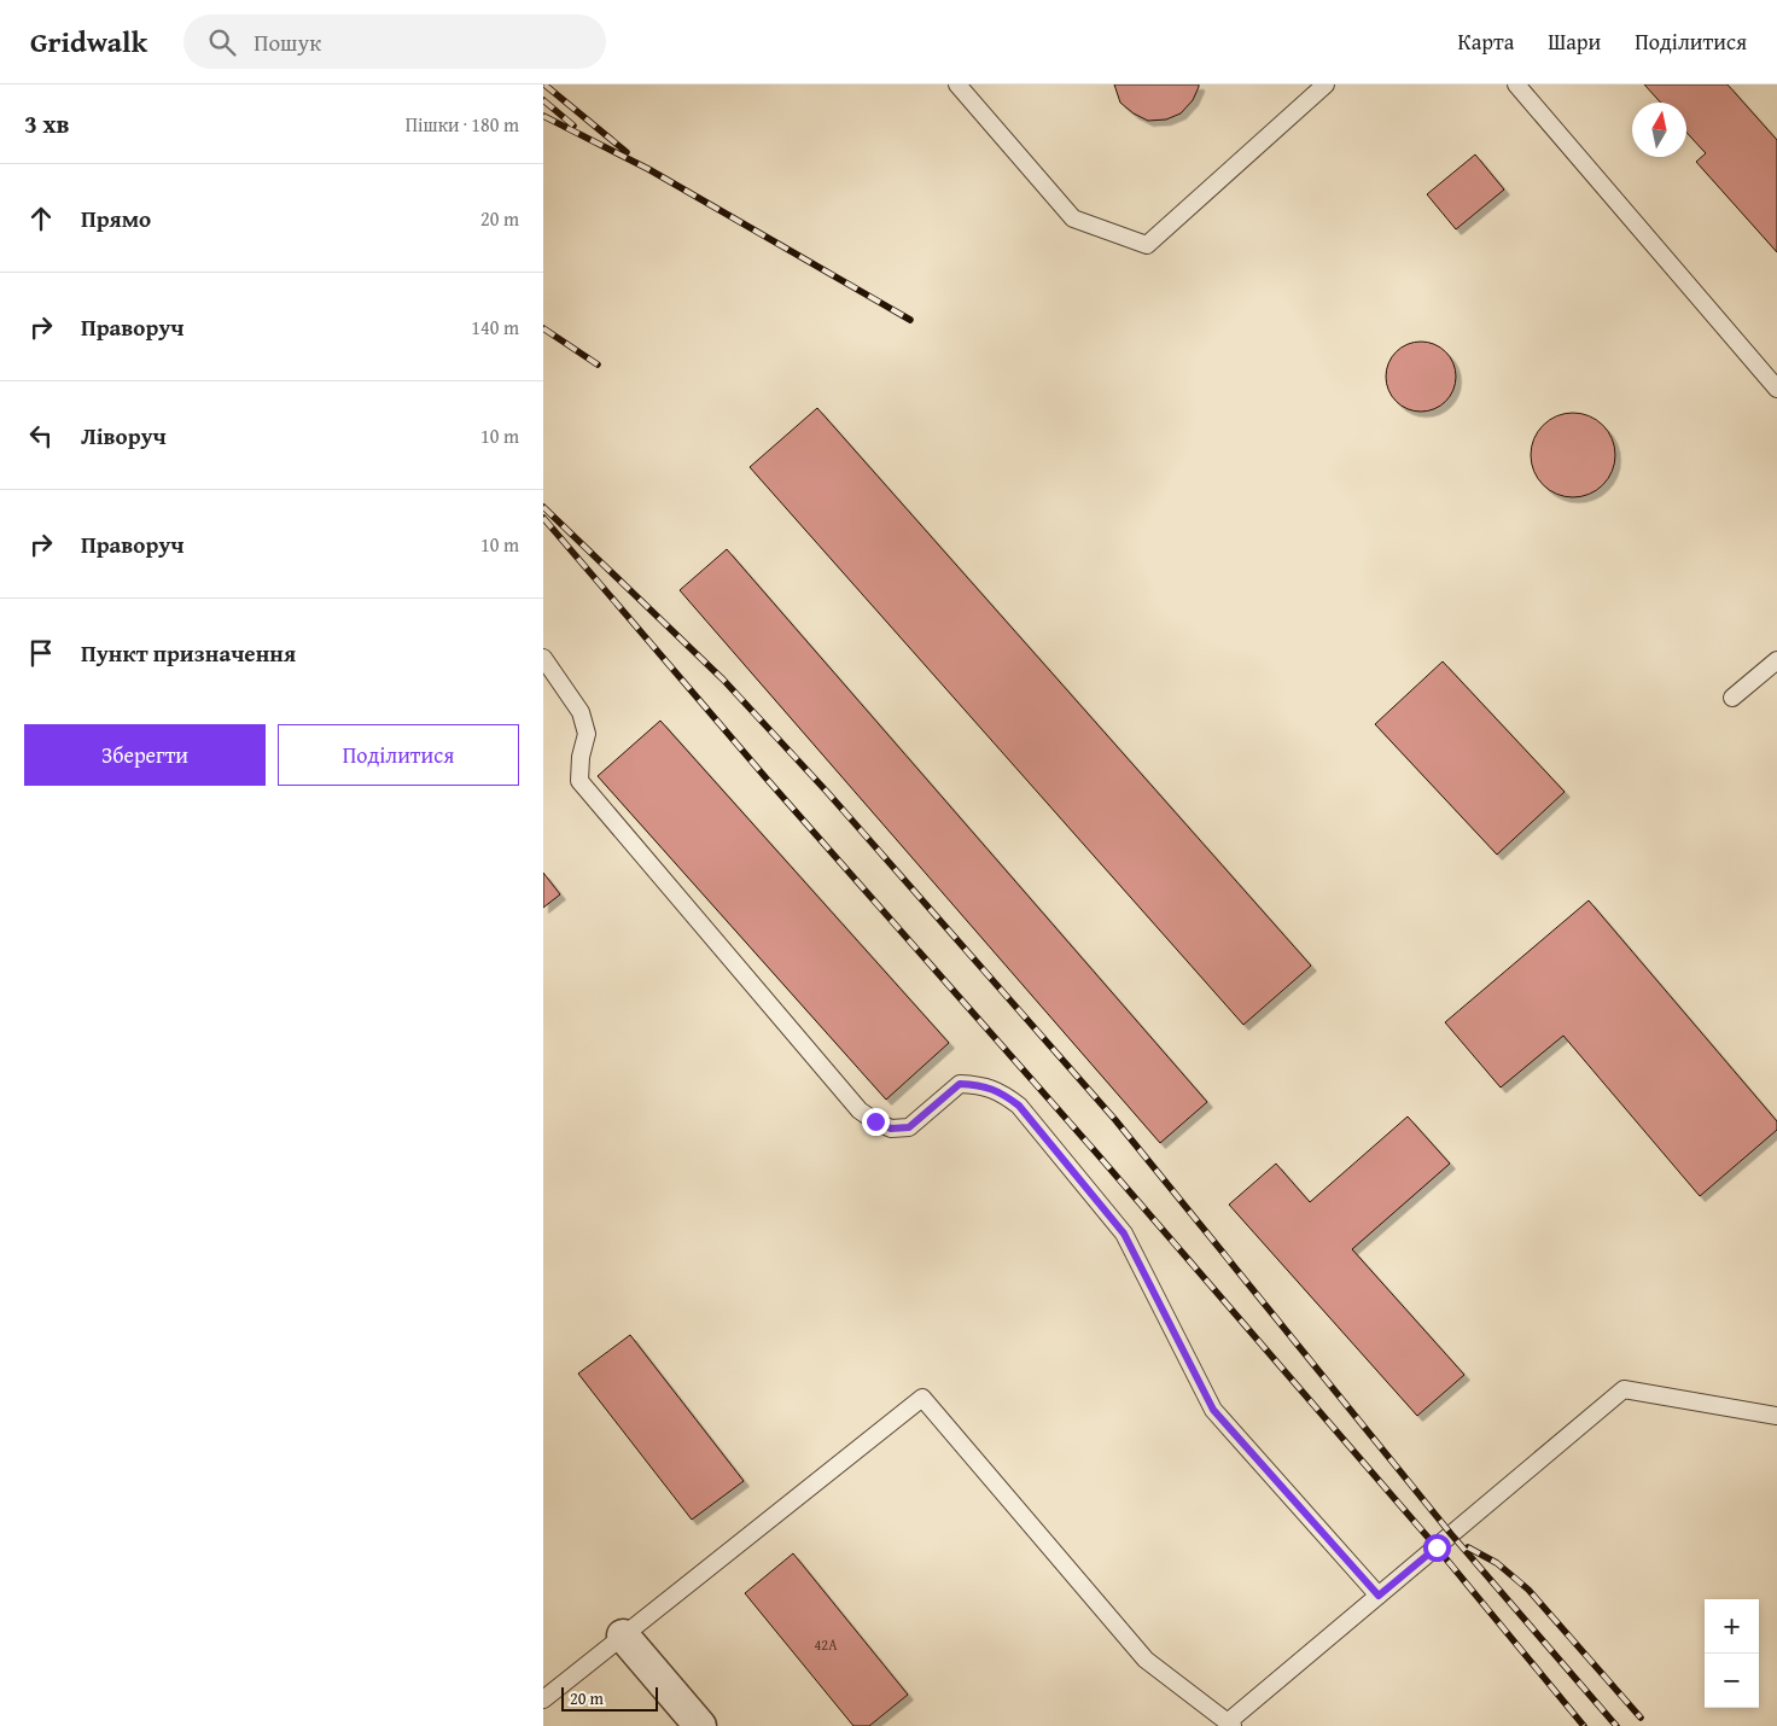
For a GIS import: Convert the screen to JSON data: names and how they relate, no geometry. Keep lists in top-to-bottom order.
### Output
{
  "house_numbers": ["42А"],
  "scale_bar": "20 m",
  "north": "top",
  "page": {
    "header": "Gridwalk",
    "search": "Пошук",
    "nav": ["Карта", "Шари", "Поділитися"],
    "heading": ["3 хв", "Пішки · 180 m"],
    "list": [
      ["Прямо", "20 m"],
      ["Праворуч", "140 m"],
      ["Ліворуч", "10 m"],
      ["Праворуч", "10 m"],
      "Пункт призначення"
    ],
    "buttons": ["Зберегти", "Поділитися"],
    "map_buttons": ["+", "−"],
    "scale": "20 m"
  }
}
